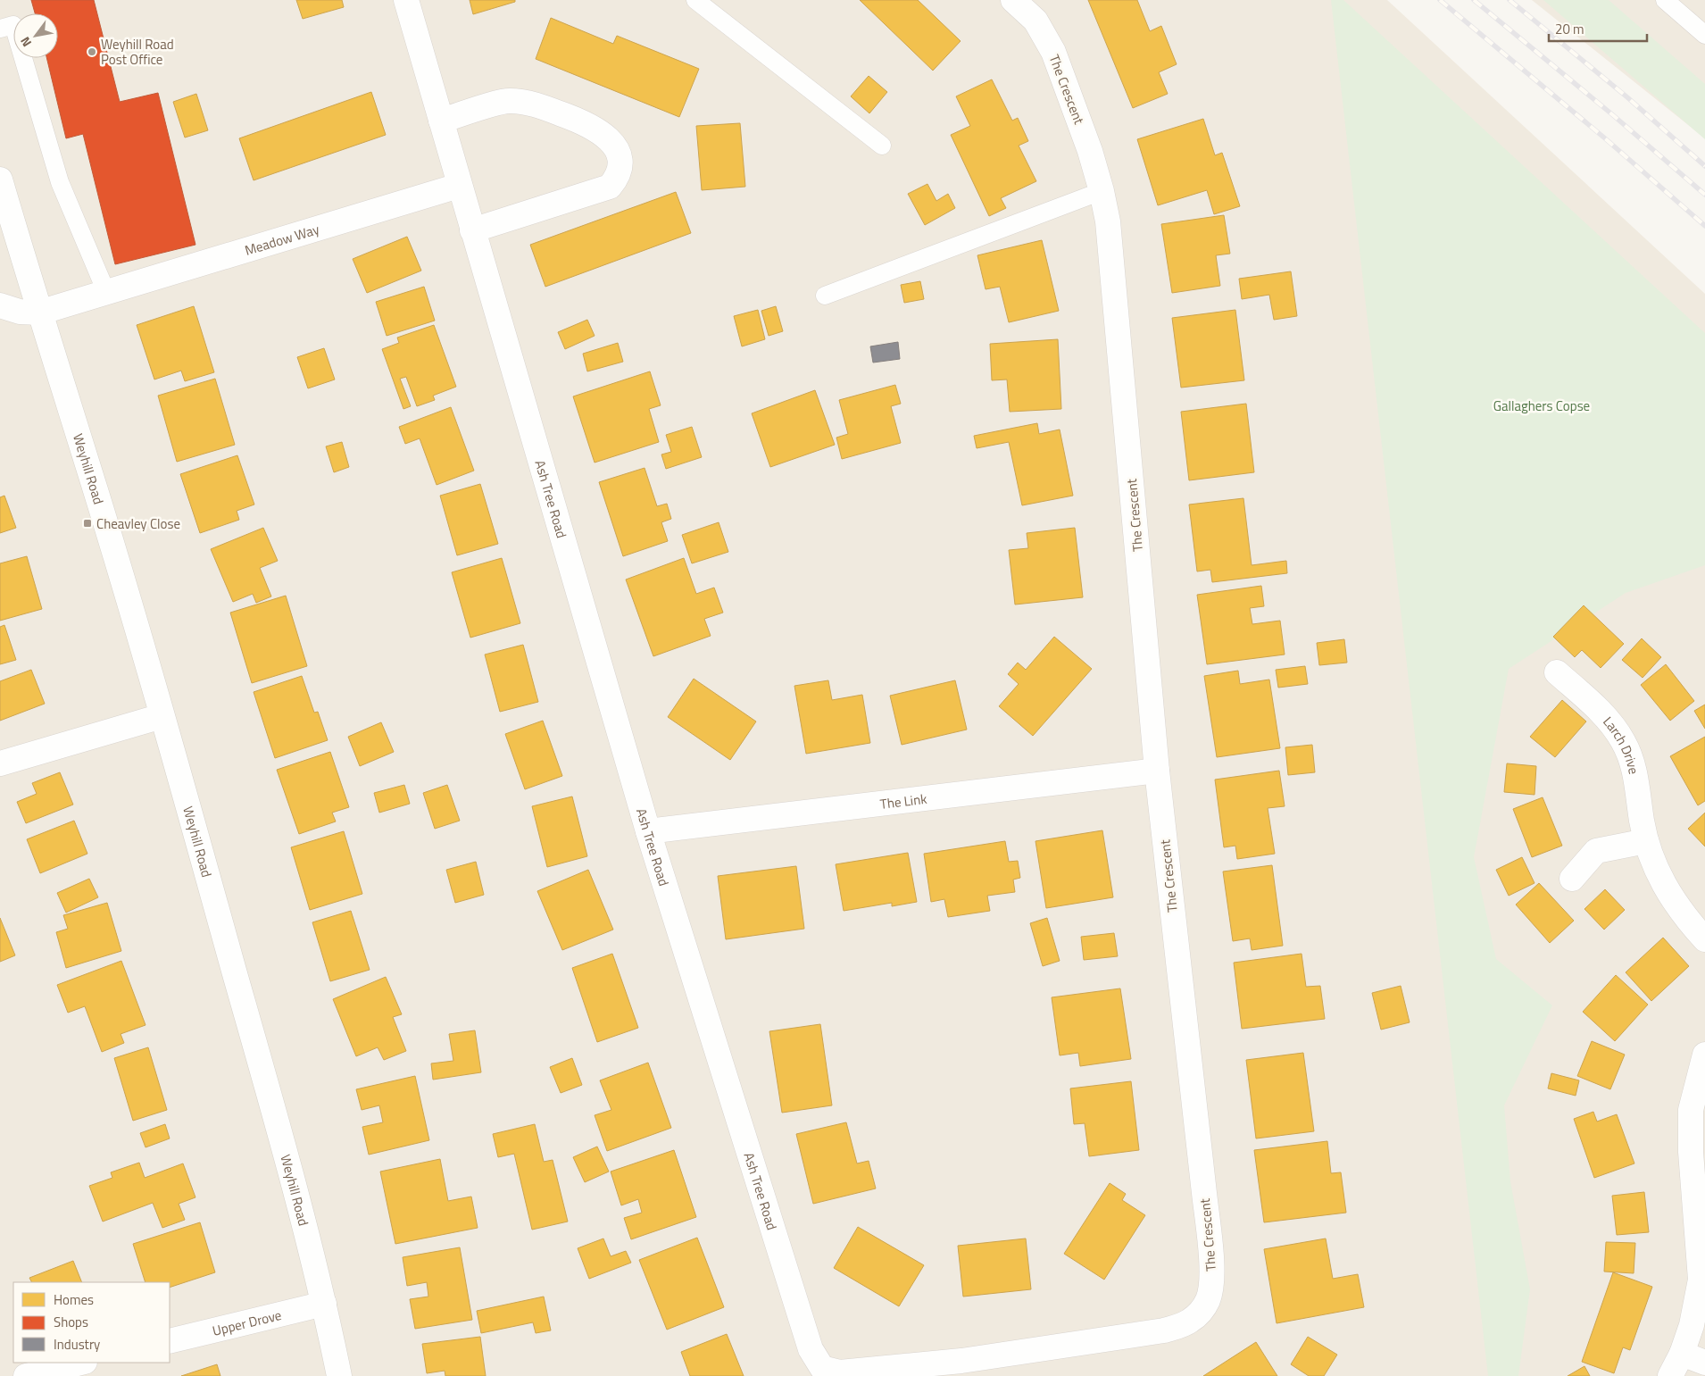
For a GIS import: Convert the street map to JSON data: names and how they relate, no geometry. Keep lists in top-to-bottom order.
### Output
{
  "streets": {
    "street": [
      "The Crescent",
      "Meadow Way",
      "Weyhill Road",
      "Ash Tree Road",
      "Larch Drive",
      "The Link",
      "Upper Drove"
    ]
  },
  "crossings": [
    ["The Crescent", "Ash Tree Road"],
    ["The Crescent", "The Link"],
    ["Meadow Way", "Weyhill Road"],
    ["Meadow Way", "Ash Tree Road"],
    ["Weyhill Road", "Upper Drove"],
    ["Ash Tree Road", "The Link"]
  ],
  "parks": ["Gallaghers Copse"],
  "places": {
    "other": ["Weyhill Road Post Office"],
    "transit": ["Cheavley Close"]
  },
  "legend": ["Homes", "Shops", "Industry"],
  "scale_bar": "20 m",
  "north": "bottom left"
}
